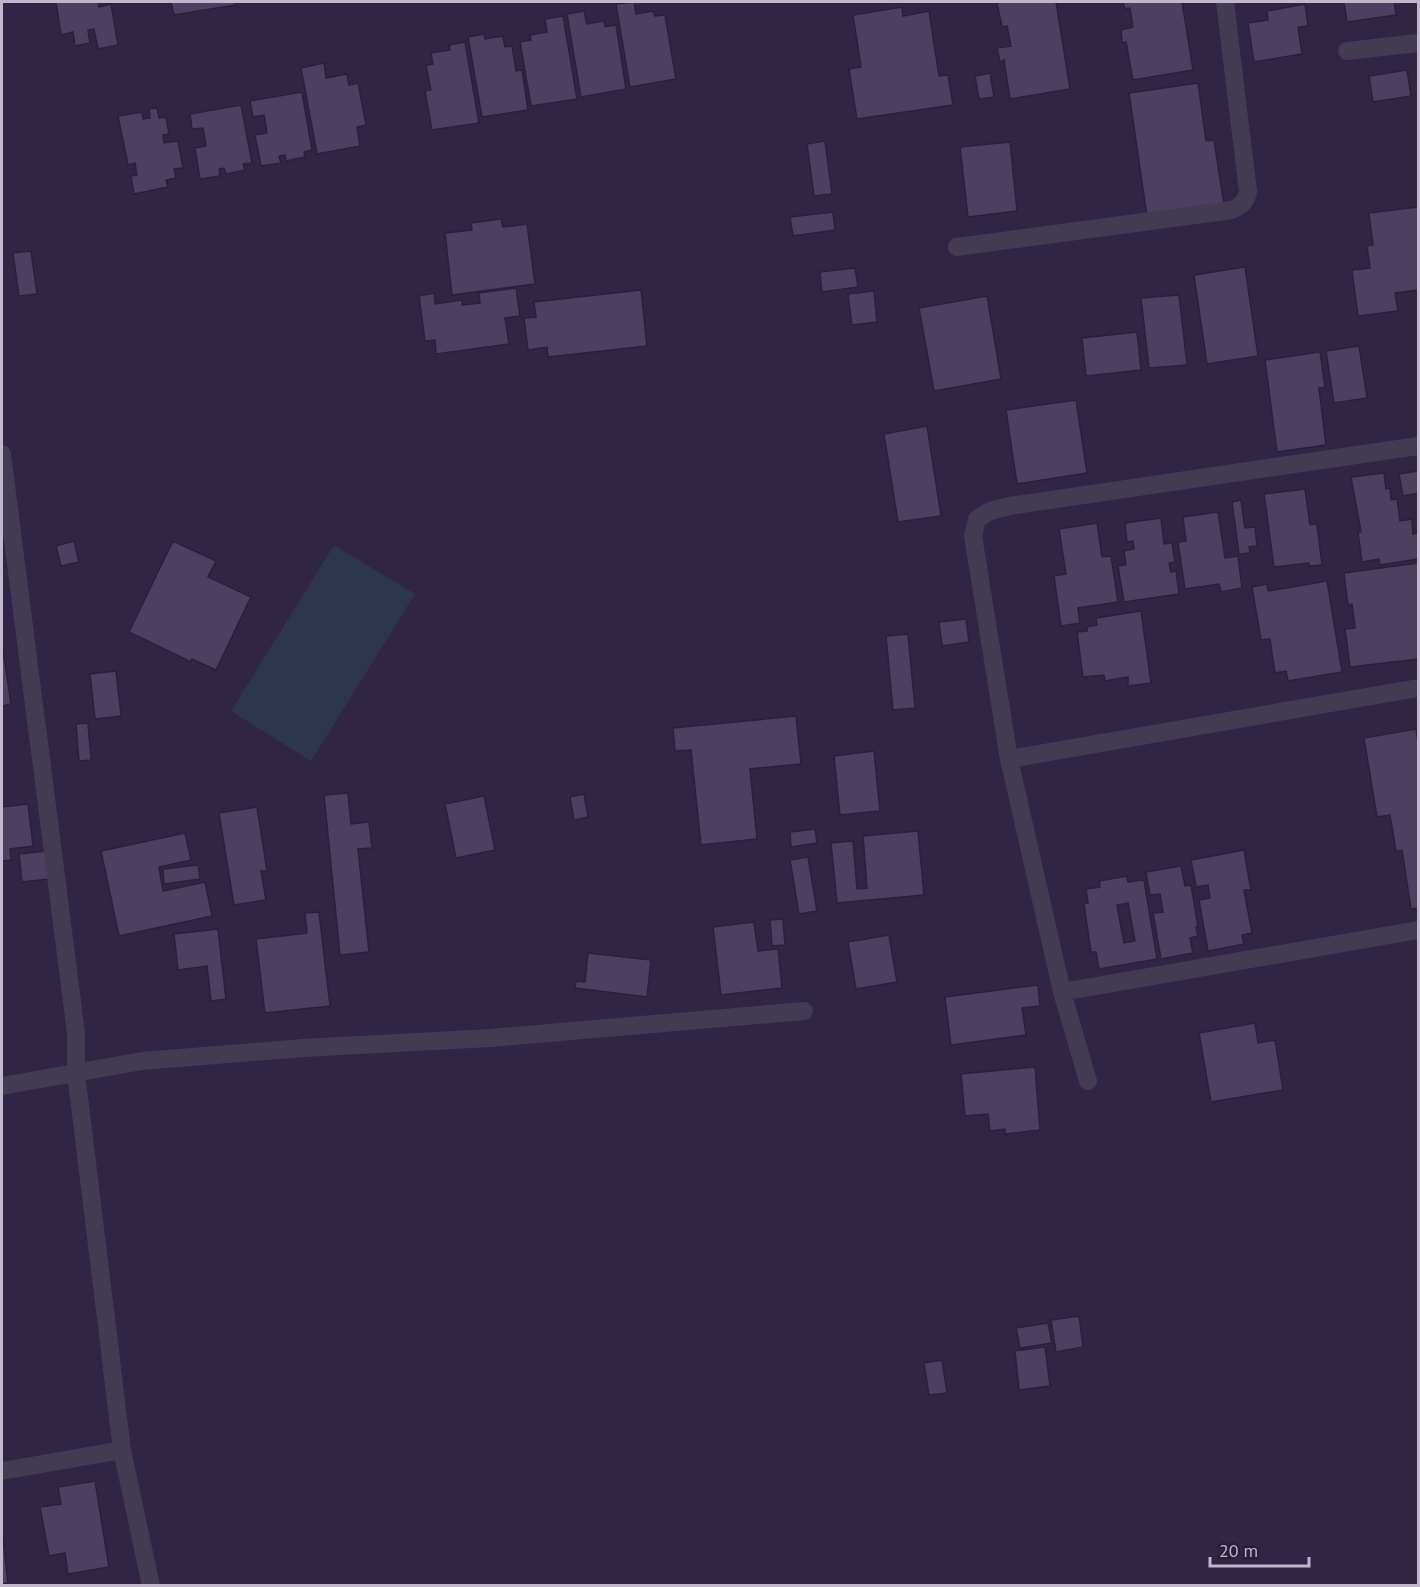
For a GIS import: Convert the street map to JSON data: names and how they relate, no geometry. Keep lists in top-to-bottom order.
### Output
{
  "scale_bar": "20 m"
}
